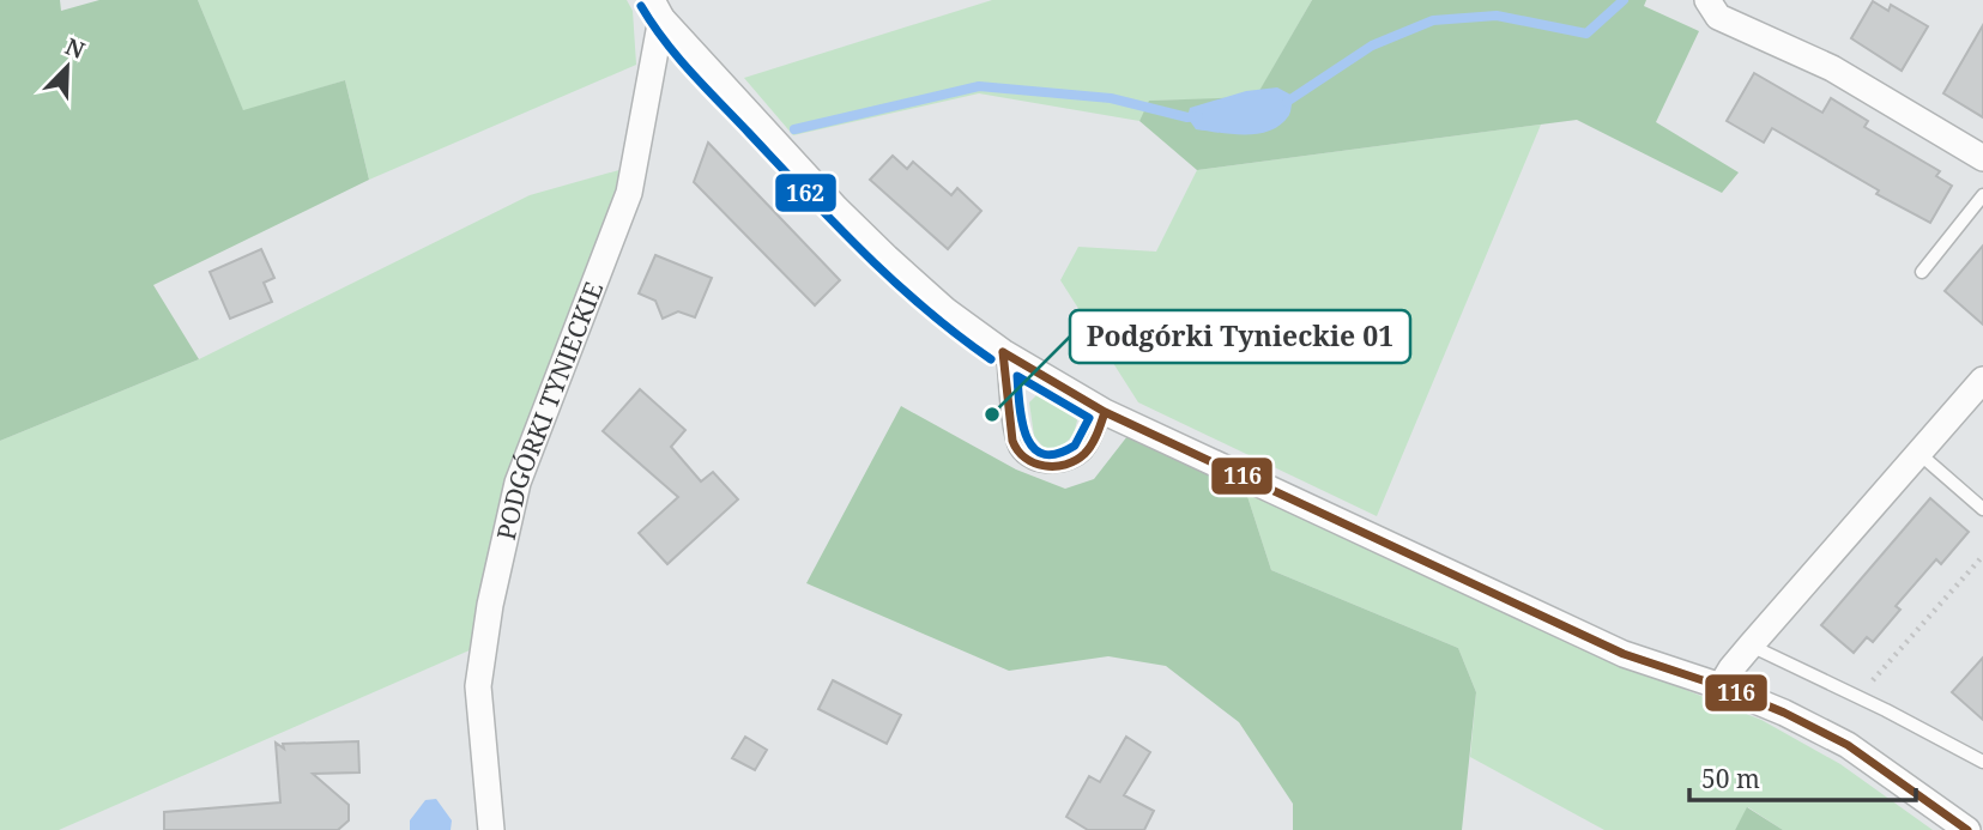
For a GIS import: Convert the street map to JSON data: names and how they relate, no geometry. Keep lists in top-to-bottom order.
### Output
{
  "streets": {
    "street": ["PODGÓRKI TYNIECKIE"]
  },
  "places": ["Podgórki Tynieckie 01"],
  "lines": ["transit line 162", "transit line 116"],
  "scale_bar": "50 m",
  "north": "top right"
}
